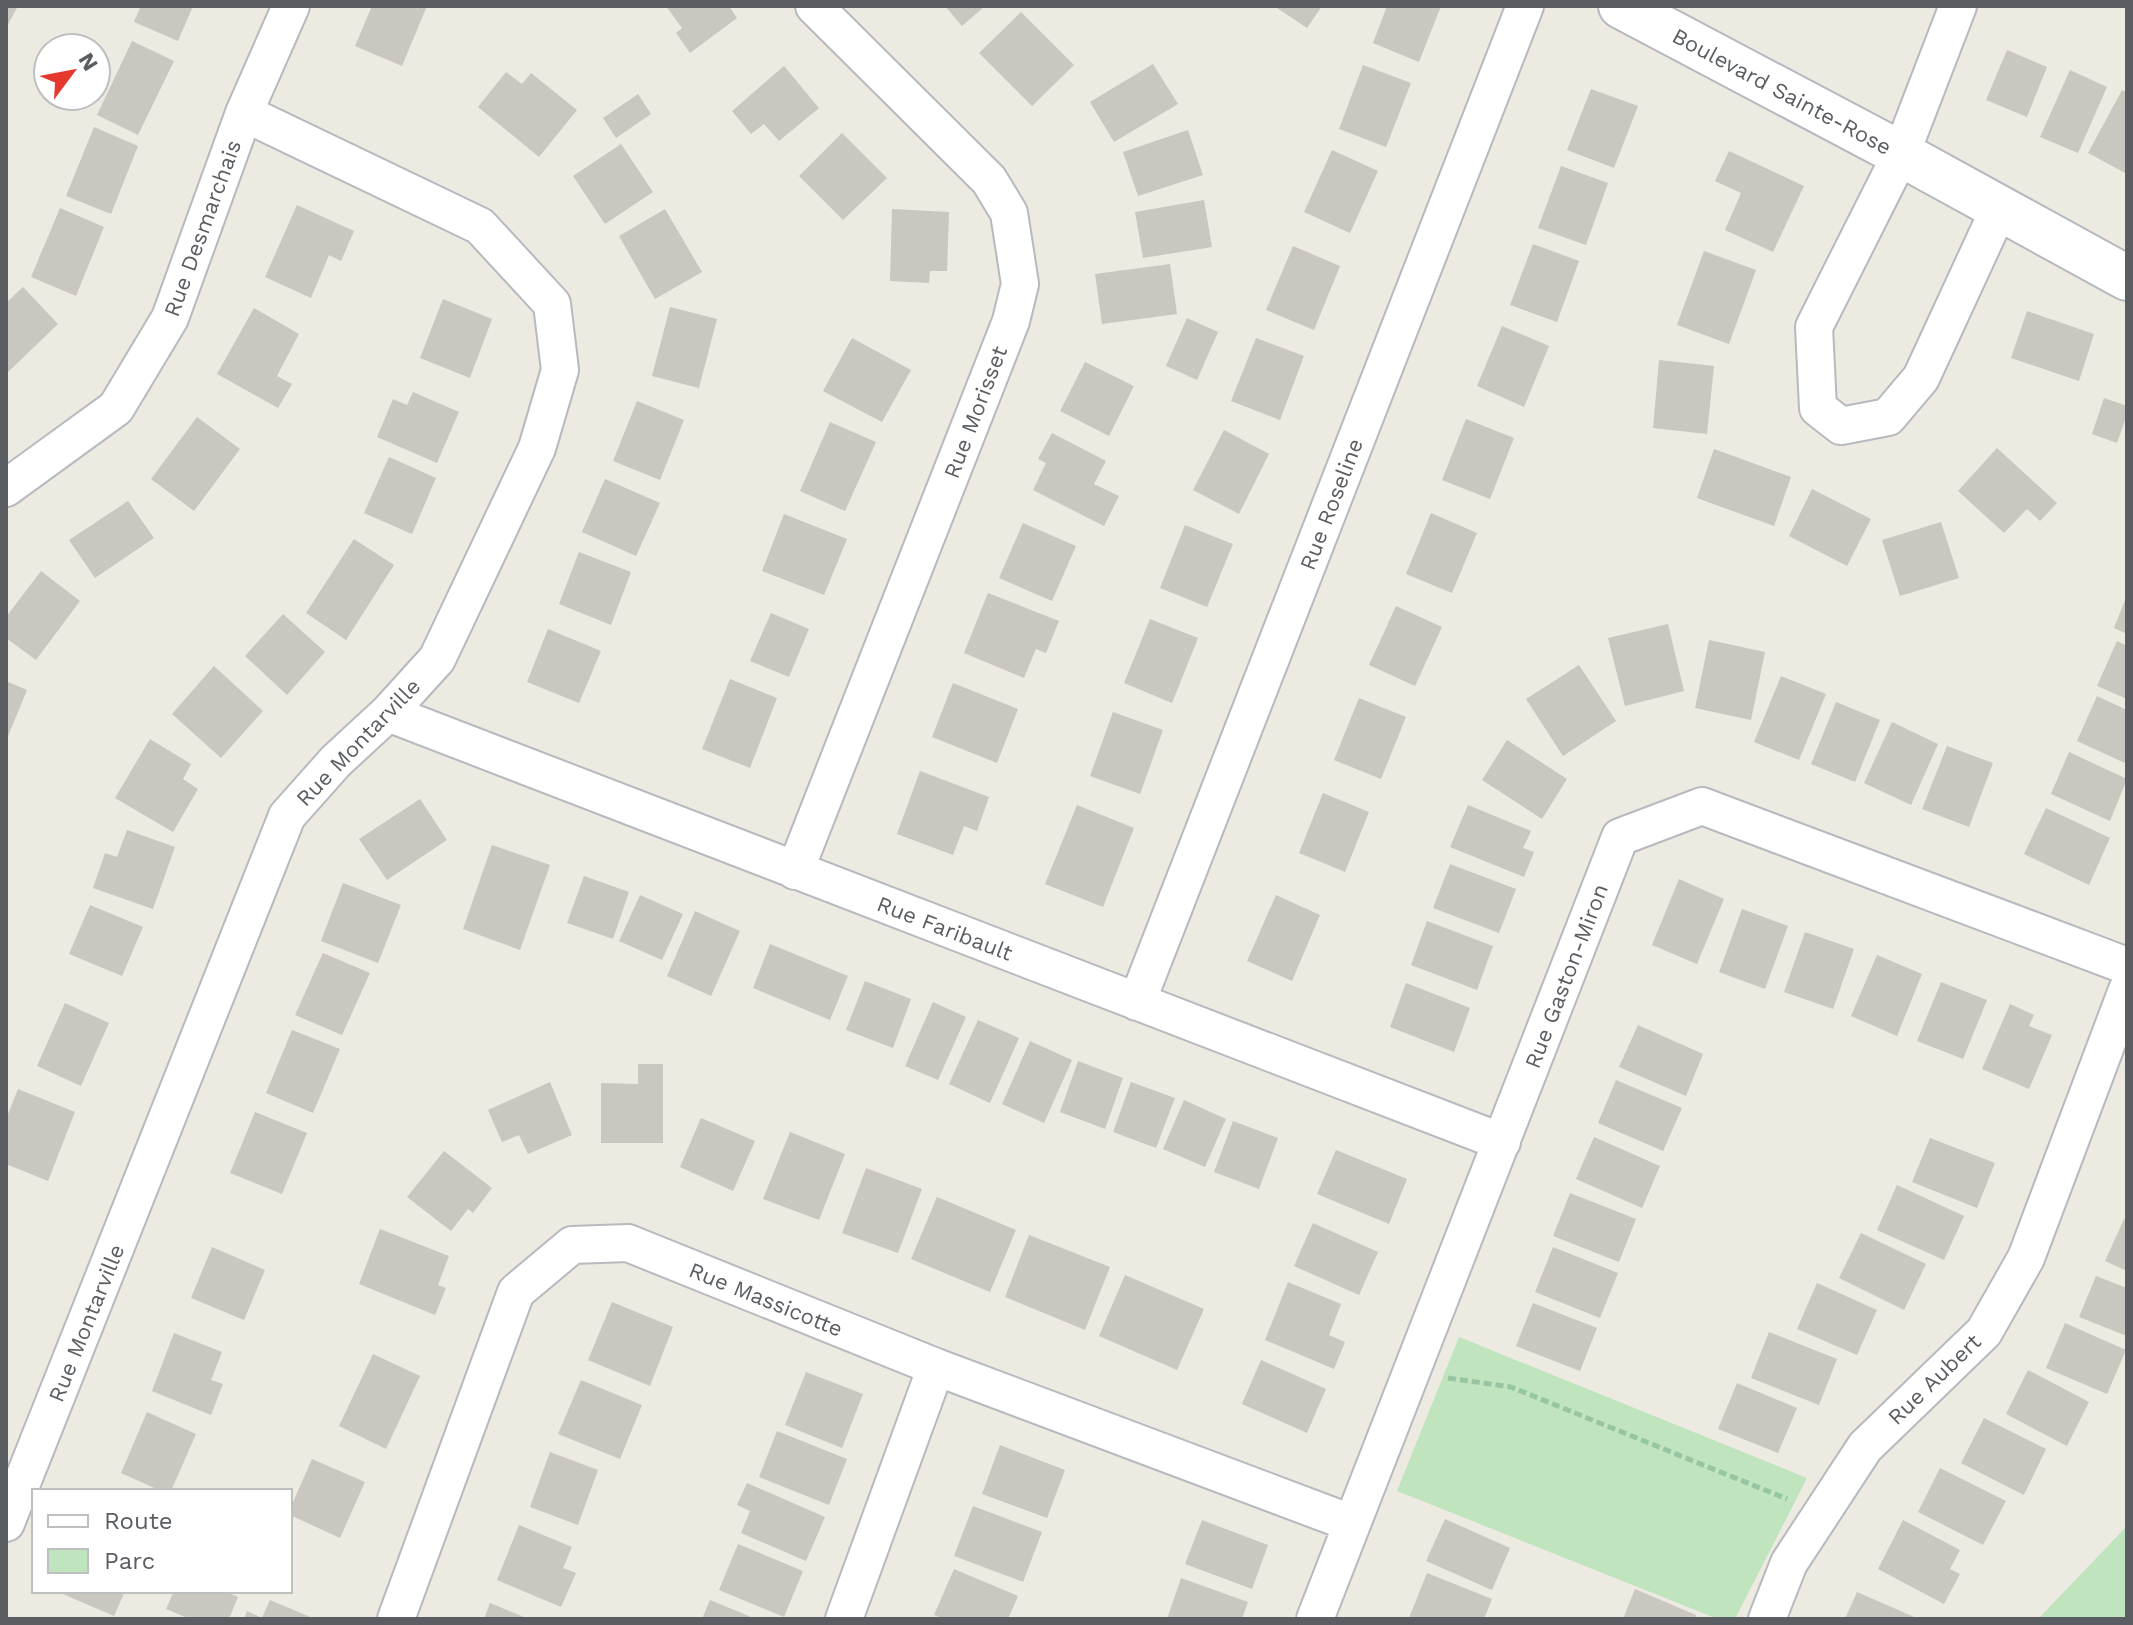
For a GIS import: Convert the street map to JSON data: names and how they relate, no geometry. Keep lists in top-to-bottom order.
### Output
{
  "streets": {
    "street": [
      "Boulevard Sainte-Rose",
      "Rue Desmarchais",
      "Rue Morisset",
      "Rue Roseline",
      "Rue Montarville",
      "Rue Faribault",
      "Rue Gaston-Miron",
      "Rue Massicotte",
      "Rue Aubert"
    ]
  },
  "crossings": [
    ["Rue Desmarchais", "Rue Montarville"],
    ["Rue Morisset", "Rue Faribault"],
    ["Rue Roseline", "Rue Faribault"],
    ["Rue Montarville", "Rue Faribault"],
    ["Rue Faribault", "Rue Gaston-Miron"],
    ["Rue Gaston-Miron", "Rue Massicotte"]
  ],
  "legend": ["Route", "Parc"],
  "north": "top right"
}
